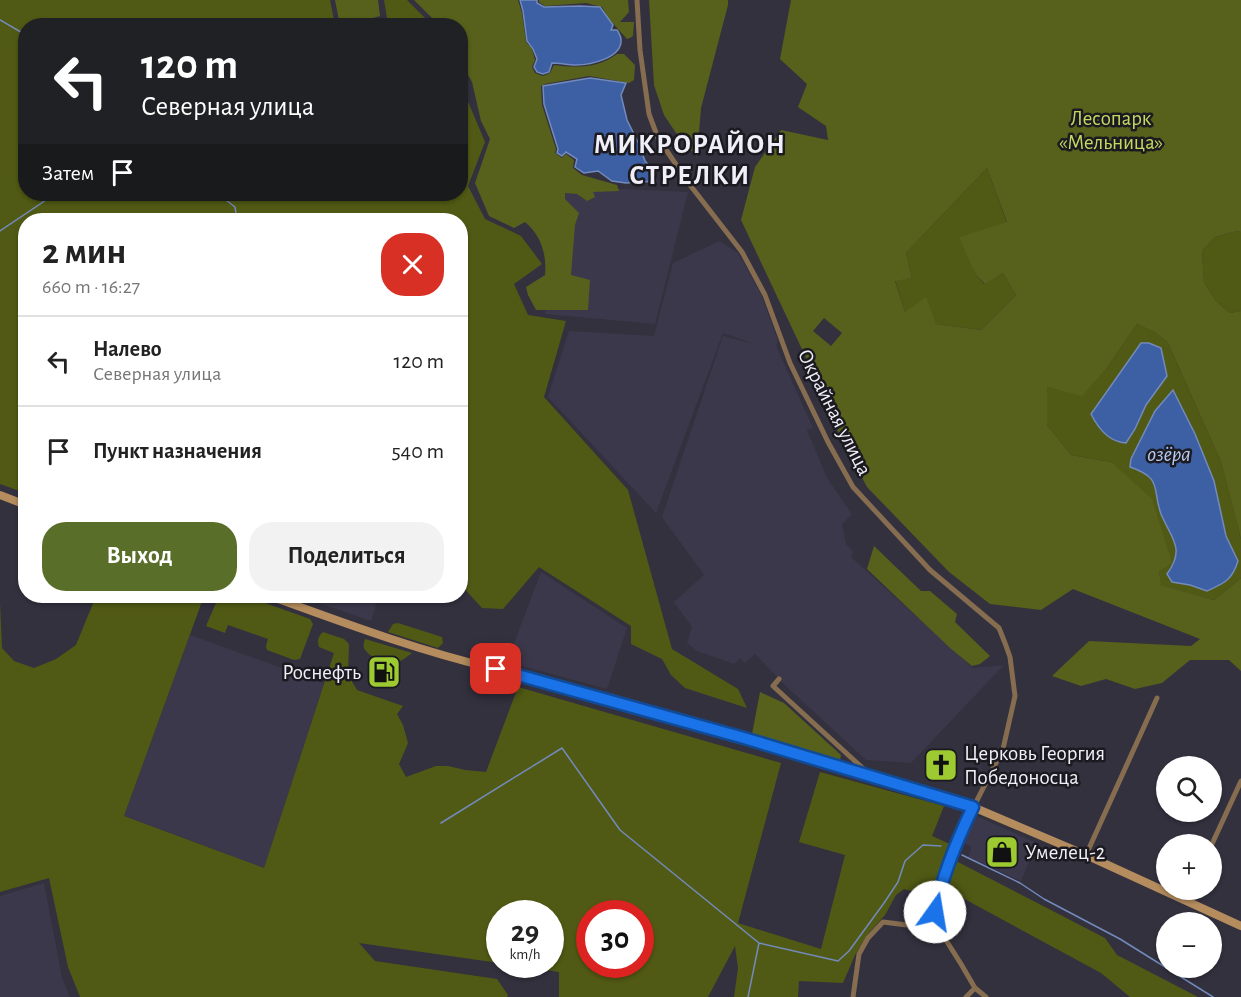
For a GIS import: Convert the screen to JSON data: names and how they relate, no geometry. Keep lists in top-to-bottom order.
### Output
{
  "streets": {
    "street": ["Окрайная улица"]
  },
  "districts": ["МИКРОРАЙОН СТРЕЛКИ"],
  "water": ["озёра"],
  "parks": ["Лесопарк «Мельница»"],
  "places": {
    "fuel station": ["Роснефть"],
    "church": ["Церковь Георгия Победоносца"],
    "shop": ["Умелец-2"]
  },
  "page": {
    "turn": ["120 m", "Северная улица"],
    "then": "Затем",
    "heading": ["2 мин", "660 m · 16:27"],
    "list": [
      {
        "name": "Налево",
        "note": "Северная улица",
        "value": "120 m"
      },
      {
        "name": "Пункт назначения",
        "value": "540 m"
      }
    ],
    "buttons": ["Выход", "Поделиться"],
    "map_buttons": ["+", "−"],
    "speed": "29 km/h",
    "limit": "30"
  }
}
